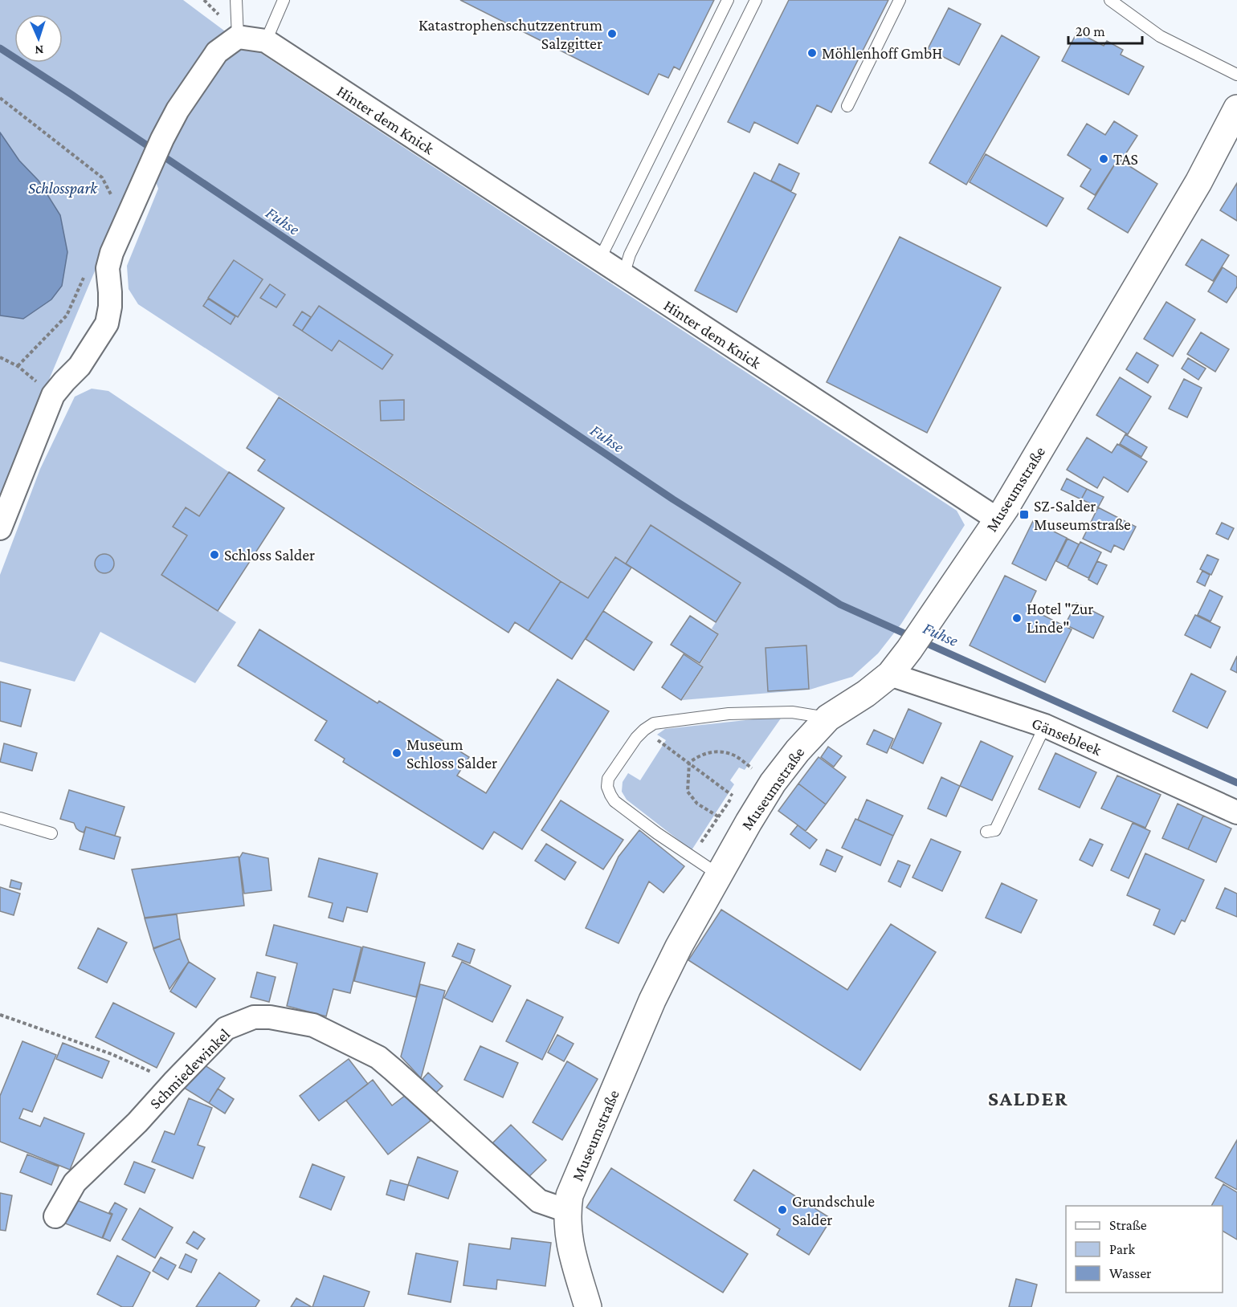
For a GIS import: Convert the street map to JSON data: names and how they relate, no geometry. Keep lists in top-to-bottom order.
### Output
{
  "streets": {
    "main road": ["Museumstraße"],
    "street": ["Hinter dem Knick", "Gänsebleek", "Schmiedewinkel"]
  },
  "crossings": [
    ["Hinter dem Knick", "Museumstraße"],
    ["Museumstraße", "Gänsebleek"],
    ["Museumstraße", "Schmiedewinkel"]
  ],
  "districts": ["SALDER"],
  "water": ["Fuhse"],
  "parks": ["Schlosspark"],
  "places": {
    "other": [
      "Katastrophenschutzzentrum Salzgitter",
      "Möhlenhoff GmbH",
      "TAS",
      "Schloss Salder",
      "Hotel \"Zur Linde\"",
      "Museum Schloss Salder",
      "Grundschule Salder"
    ],
    "transit": ["SZ-Salder Museumstraße"]
  },
  "legend": ["Straße", "Park", "Wasser"],
  "scale_bar": "20 m",
  "north": "bottom"
}
